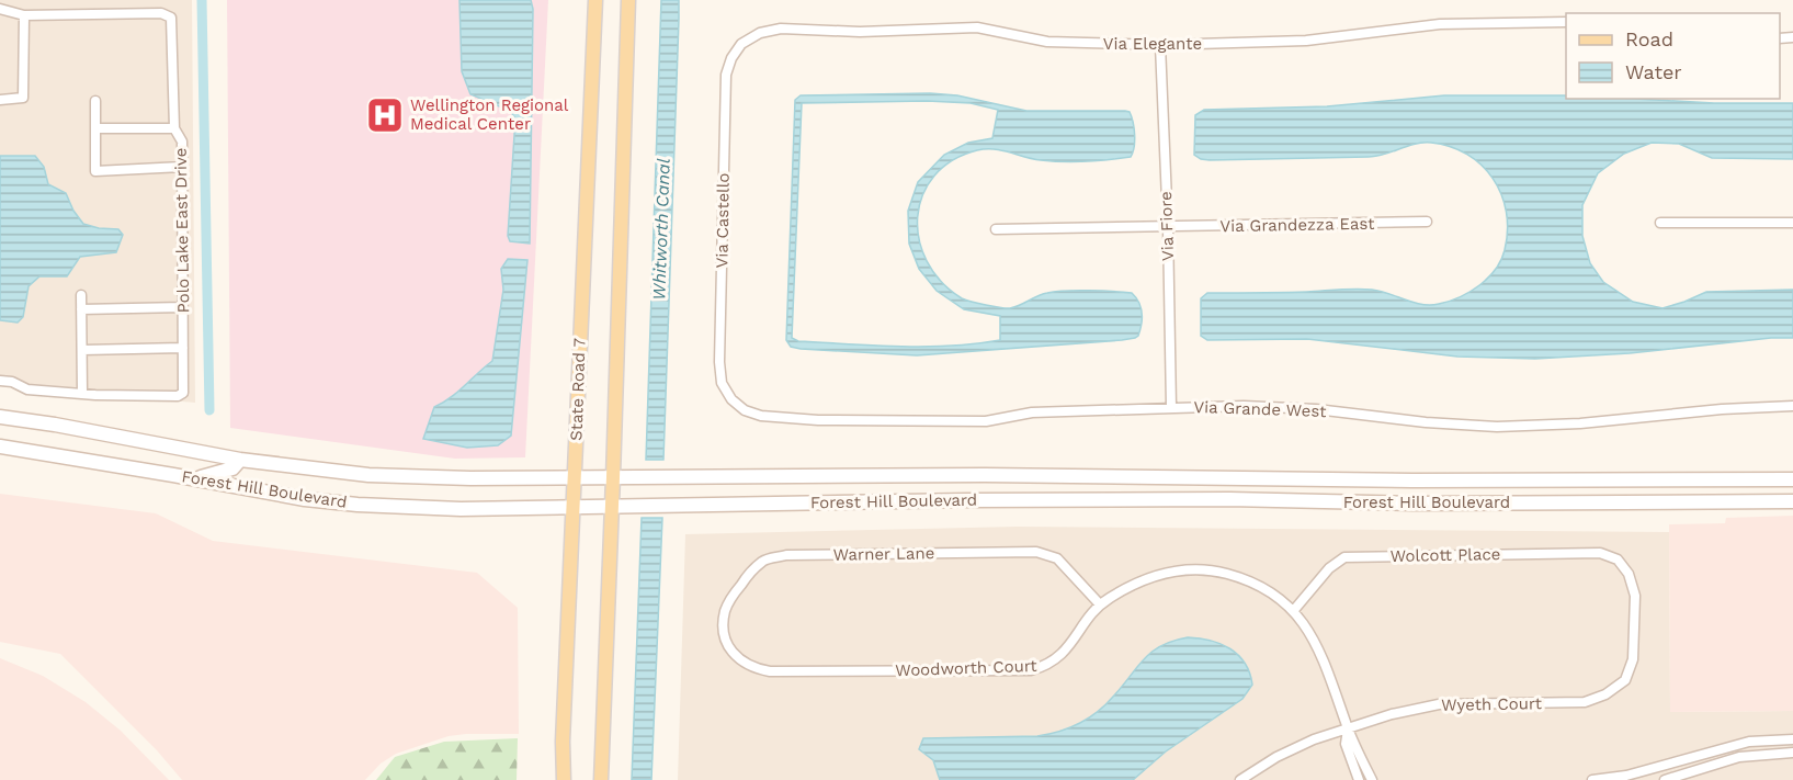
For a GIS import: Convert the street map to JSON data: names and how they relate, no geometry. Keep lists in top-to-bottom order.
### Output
{
  "streets": {
    "main road": ["State Road 7", "Forest Hill Boulevard"],
    "street": [
      "Via Elegante",
      "Via Castello",
      "Via Grandezza East",
      "Via Fiore",
      "Polo Lake East Drive",
      "Via Grande West",
      "Warner Lane",
      "Wolcott Place",
      "Woodworth Court",
      "Wyeth Court"
    ]
  },
  "crossings": [
    ["Via Elegante", "Via Castello"],
    ["Via Elegante", "Via Fiore"],
    ["Via Castello", "Via Grande West"],
    ["Via Grandezza East", "Via Fiore"],
    ["Via Fiore", "Via Grande West"],
    ["State Road 7", "Forest Hill Boulevard"],
    ["Warner Lane", "Woodworth Court"],
    ["Wolcott Place", "Woodworth Court"],
    ["Wolcott Place", "Wyeth Court"],
    ["Woodworth Court", "Wyeth Court"]
  ],
  "water": ["Whitworth Canal"],
  "places": {
    "hospital": ["Wellington Regional Medical Center"]
  },
  "legend": ["Road", "Water"]
}
